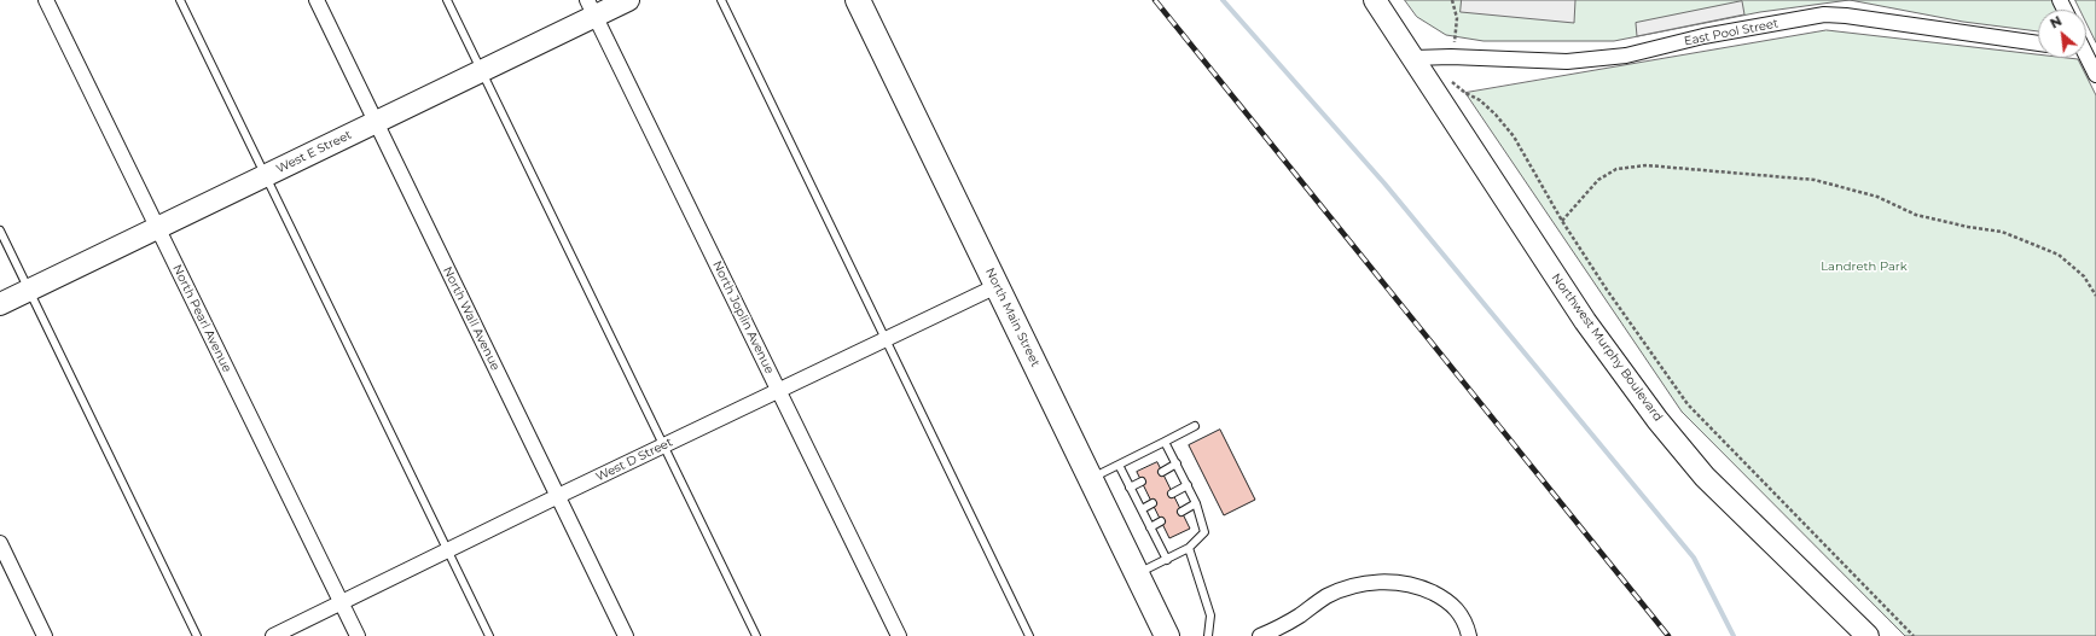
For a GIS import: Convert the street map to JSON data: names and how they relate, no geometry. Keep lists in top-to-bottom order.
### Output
{
  "streets": {
    "main road": ["North Main Street"],
    "street": [
      "East Pool Street",
      "West E Street",
      "North Joplin Avenue",
      "North Pearl Avenue",
      "North Wall Avenue",
      "Northwest Murphy Boulevard",
      "West D Street"
    ]
  },
  "crossings": [
    ["East Pool Street", "Northwest Murphy Boulevard"],
    ["West E Street", "North Joplin Avenue"],
    ["West E Street", "North Pearl Avenue"],
    ["West E Street", "North Wall Avenue"],
    ["North Joplin Avenue", "West D Street"],
    ["North Main Street", "West D Street"],
    ["North Pearl Avenue", "West D Street"],
    ["North Wall Avenue", "West D Street"]
  ],
  "parks": ["Landreth Park"],
  "north": "top left"
}
